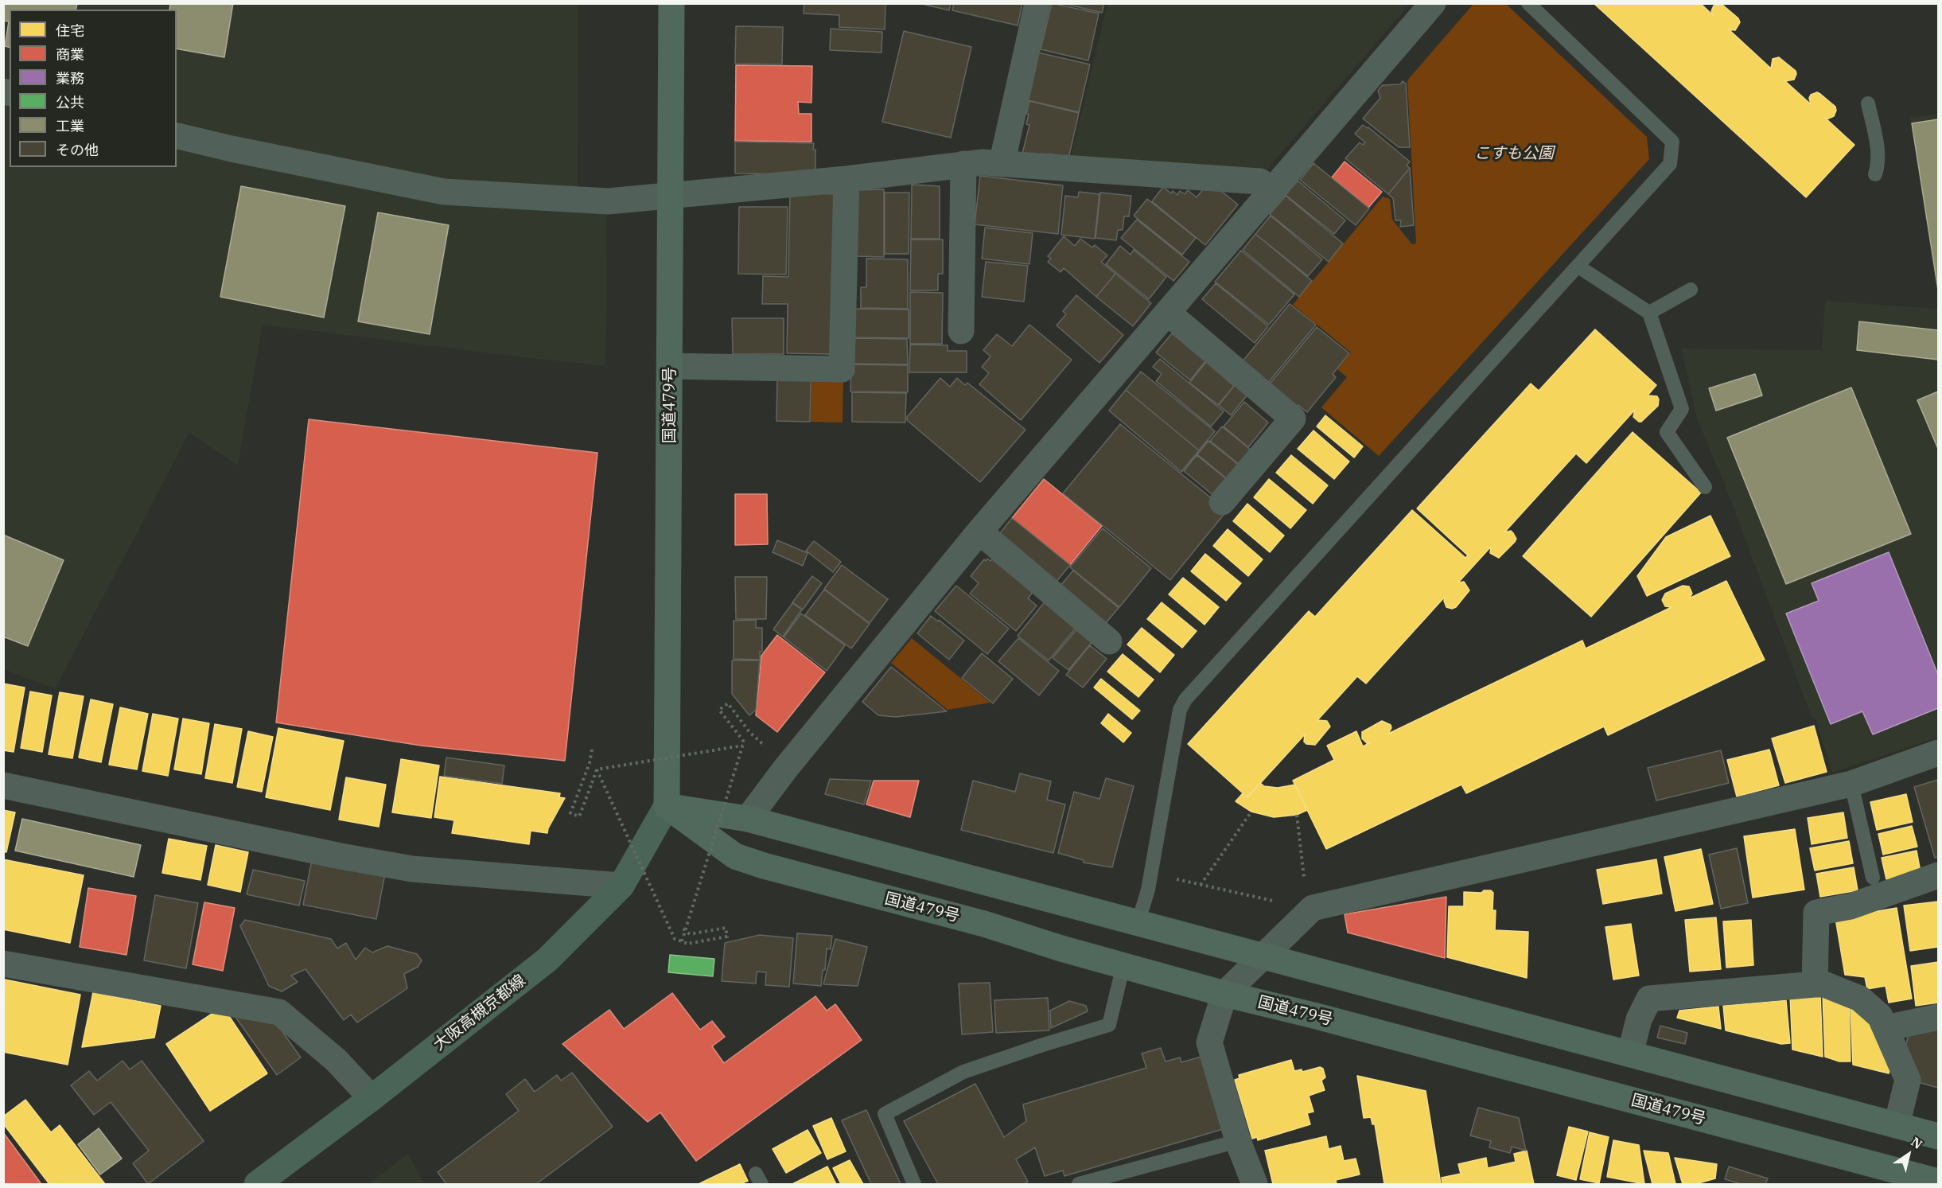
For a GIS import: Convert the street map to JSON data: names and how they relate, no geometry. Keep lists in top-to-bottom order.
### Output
{
  "streets": {
    "highway": ["国道479号"],
    "main road": ["大阪高槻京都線"]
  },
  "crossings": [
    ["国道479号", "大阪高槻京都線"]
  ],
  "parks": ["こすも公園"],
  "legend": [
    "住宅",
    "商業",
    "業務",
    "公共",
    "工業",
    "その他"
  ],
  "north": "top right"
}
